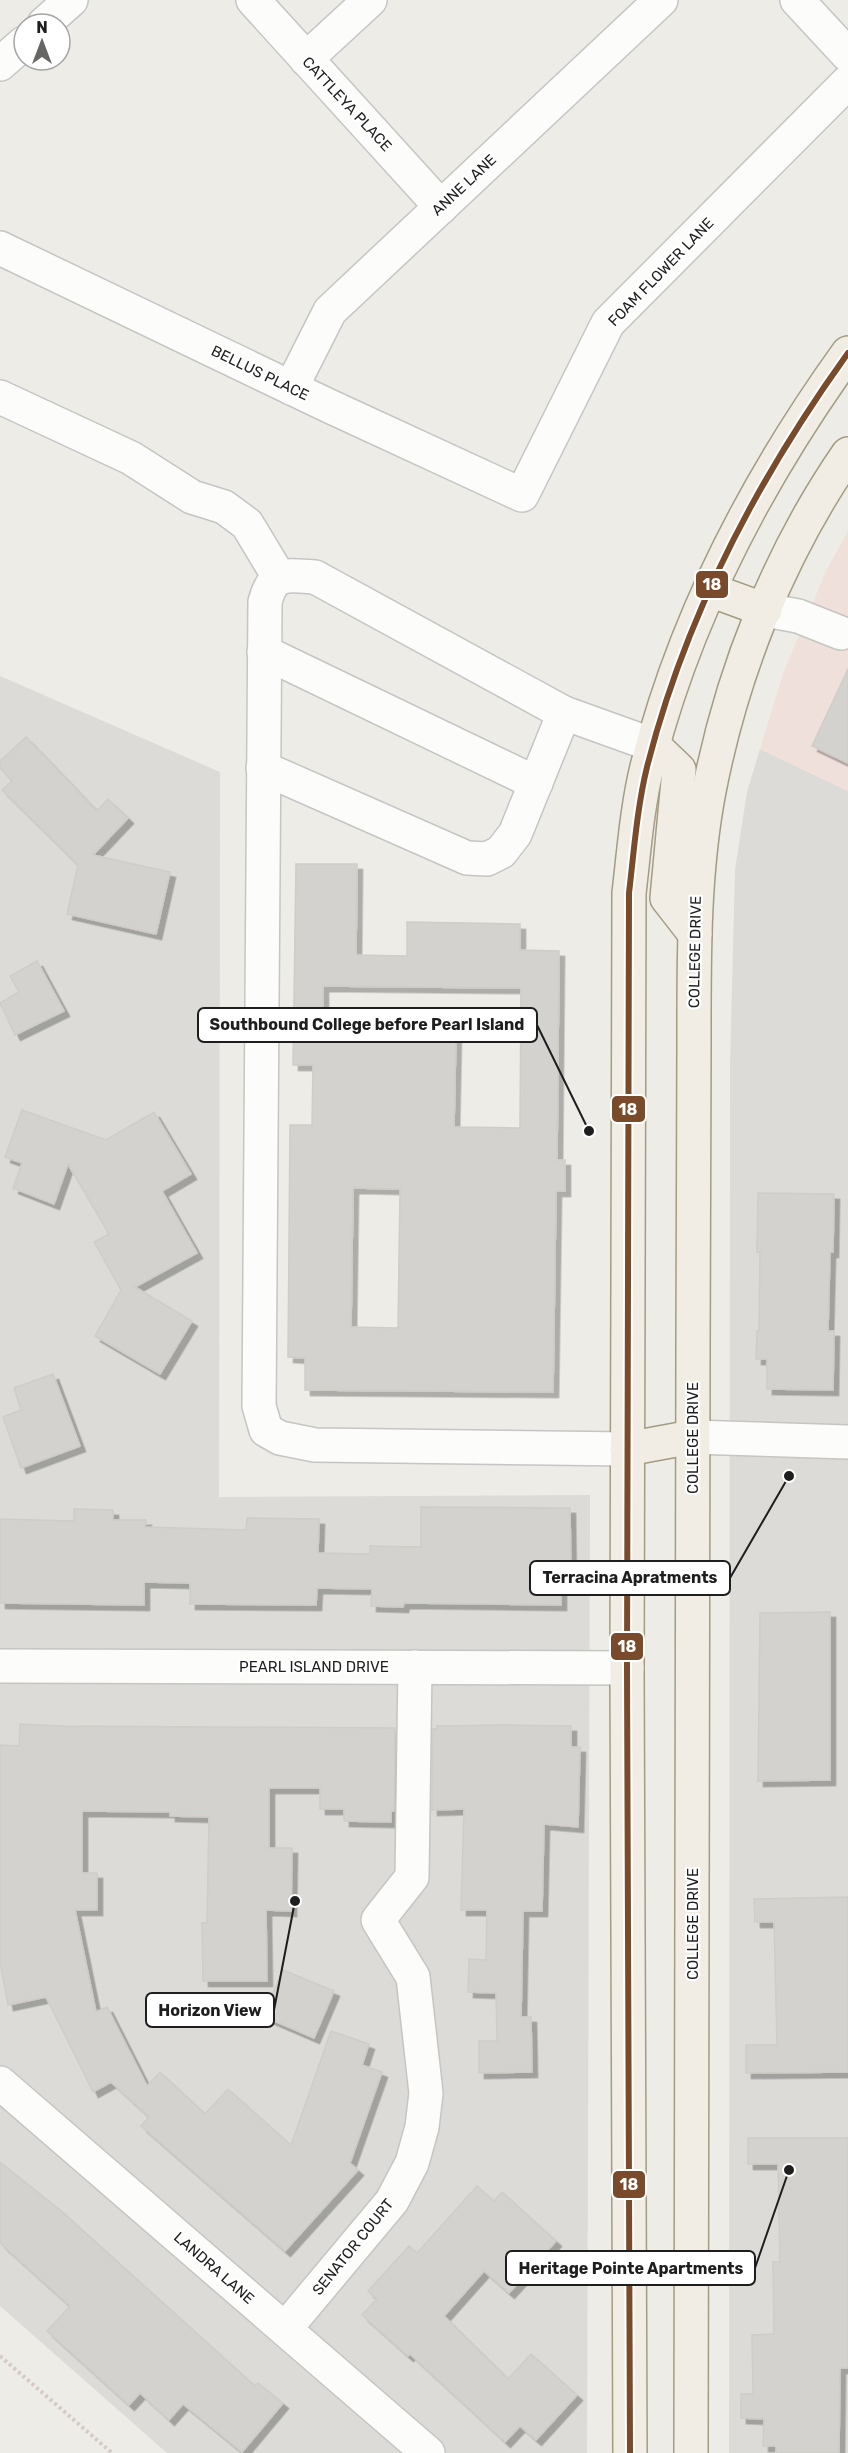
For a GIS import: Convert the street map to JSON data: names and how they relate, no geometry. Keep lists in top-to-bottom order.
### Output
{
  "streets": {
    "main road": ["COLLEGE DRIVE"],
    "street": [
      "CATTLEYA PLACE",
      "ANNE LANE",
      "FOAM FLOWER LANE",
      "BELLUS PLACE",
      "PEARL ISLAND DRIVE",
      "SENATOR COURT",
      "LANDRA LANE"
    ]
  },
  "crossings": [
    ["CATTLEYA PLACE", "ANNE LANE"],
    ["ANNE LANE", "BELLUS PLACE"],
    ["FOAM FLOWER LANE", "BELLUS PLACE"],
    ["PEARL ISLAND DRIVE", "SENATOR COURT"],
    ["SENATOR COURT", "LANDRA LANE"]
  ],
  "places": [
    "Southbound College before Pearl Island",
    "Terracina Apratments",
    "Horizon View",
    "Heritage Pointe Apartments"
  ],
  "lines": ["transit line 18"],
  "north": "top"
}
